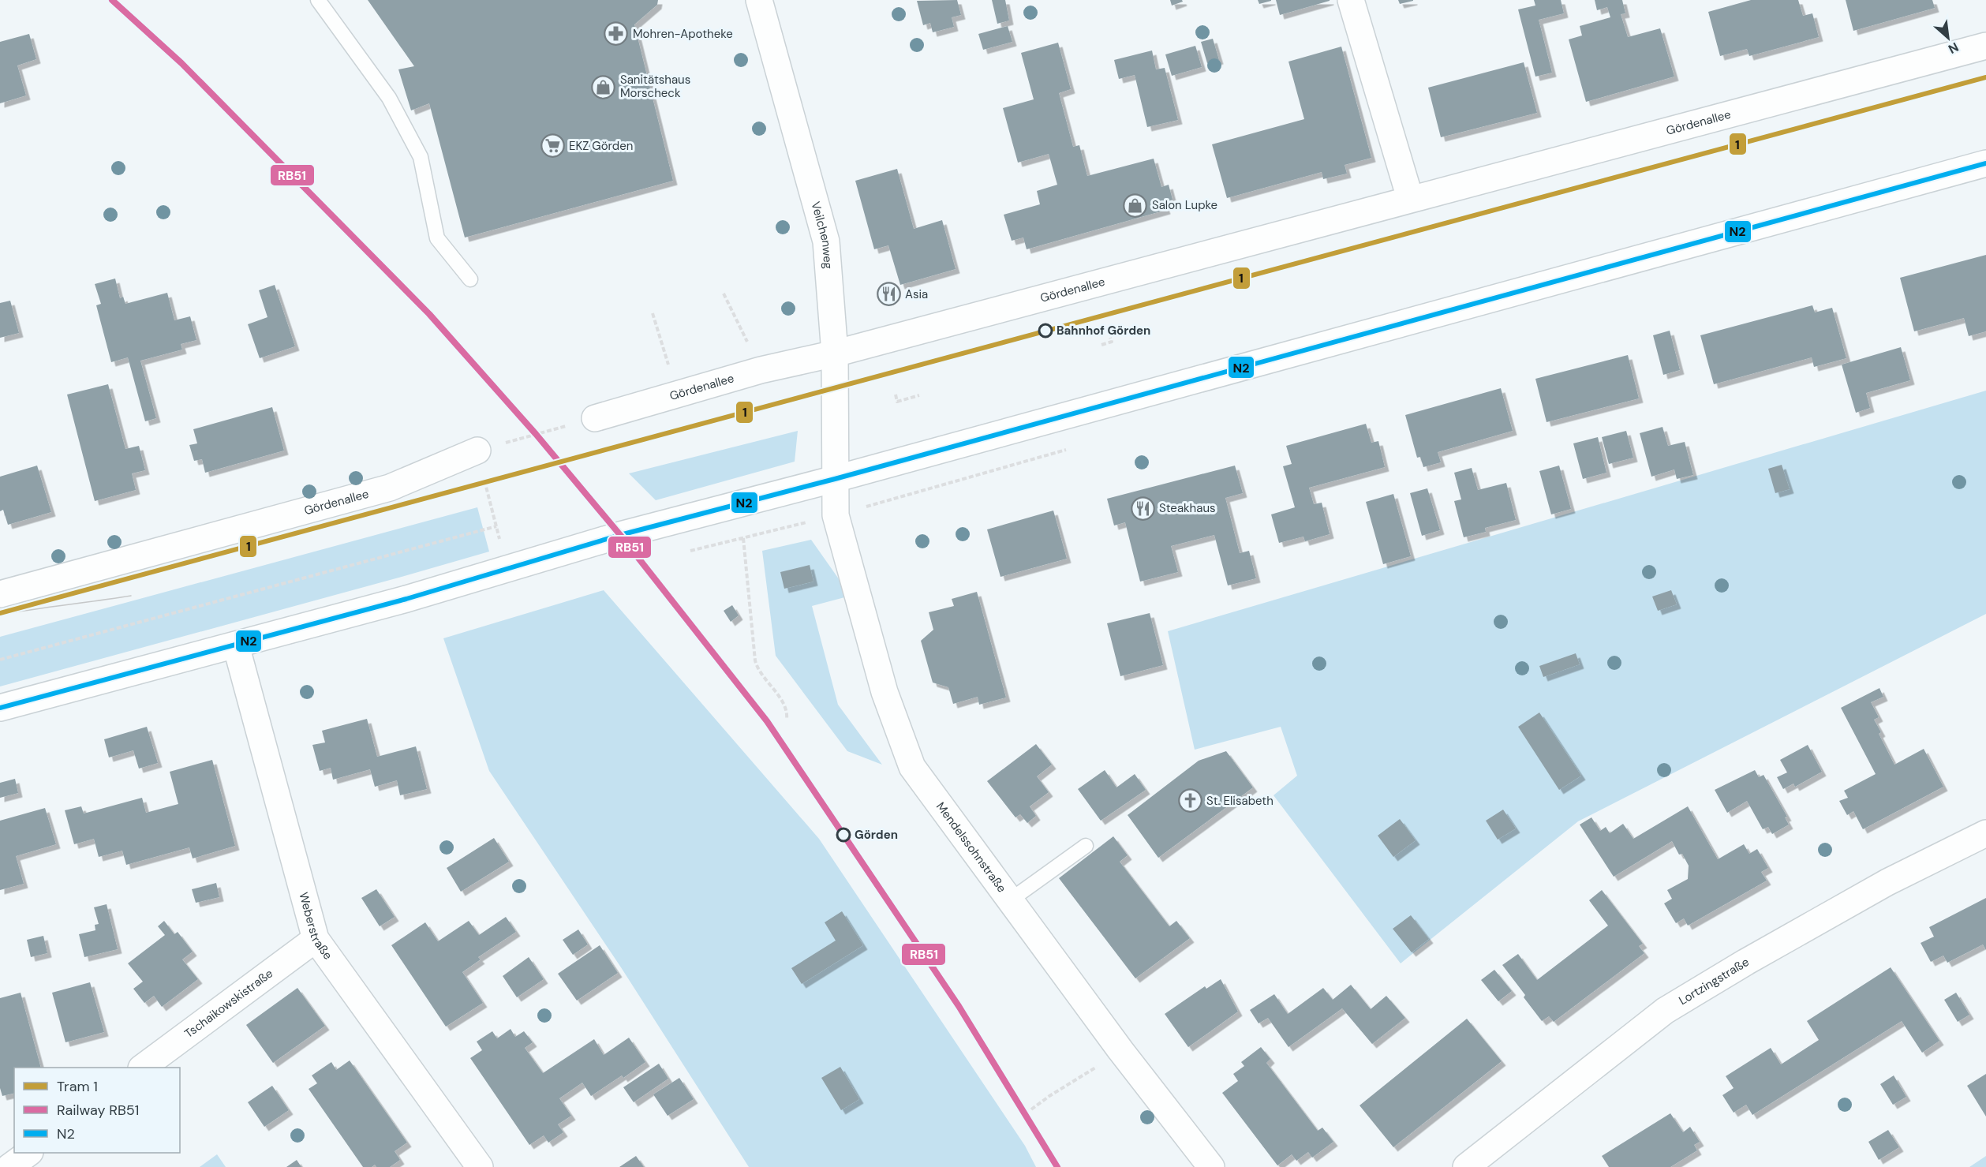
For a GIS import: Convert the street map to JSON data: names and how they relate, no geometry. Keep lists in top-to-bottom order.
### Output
{
  "streets": {
    "street": [
      "Gördenallee",
      "Veilchenweg",
      "Mendelssohnstraße",
      "Weberstraße",
      "Lortzingstraße",
      "Tschaikowskistraße"
    ]
  },
  "crossings": [
    ["Gördenallee", "Veilchenweg"],
    ["Veilchenweg", "Mendelssohnstraße"],
    ["Weberstraße", "Tschaikowskistraße"]
  ],
  "places": {
    "pharmacy": ["Mohren-Apotheke"],
    "shop": ["Sanitätshaus Morscheck", "Salon Lupke"],
    "supermarket": ["EKZ Görden"],
    "restaurant": ["Asia", "Steakhaus"],
    "other": ["Bahnhof Görden", "Görden"],
    "church": ["St. Elisabeth"]
  },
  "lines": ["rail line RB51", "tram line 1", "transit line N2"],
  "legend": ["Tram 1", "Railway RB51", "N2"],
  "north": "bottom right"
}
